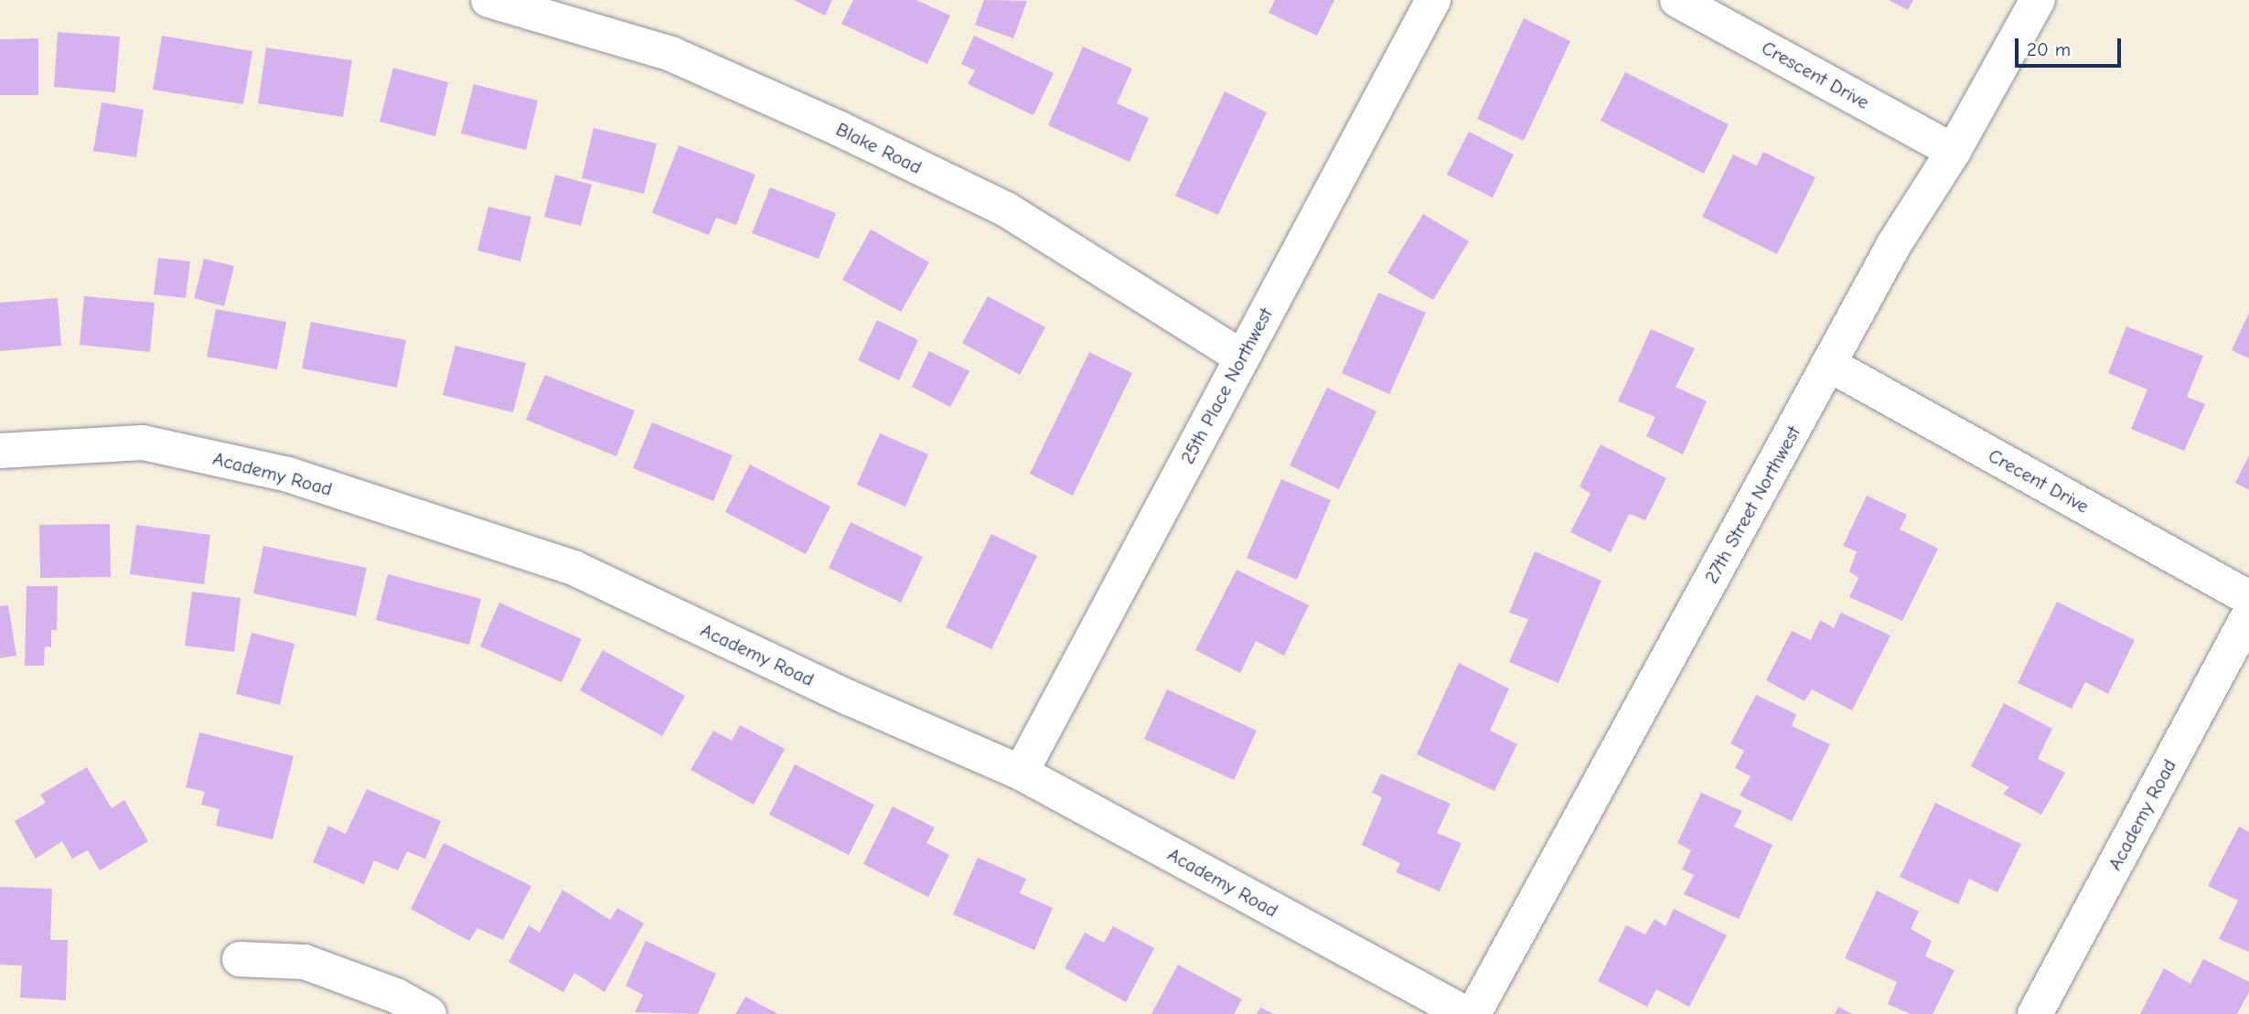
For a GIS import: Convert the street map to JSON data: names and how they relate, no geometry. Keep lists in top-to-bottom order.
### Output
{
  "streets": {
    "street": [
      "Crescent Drive",
      "Blake Road",
      "25th Place Northwest",
      "Academy Road",
      "Crecent Drive",
      "27th Street Northwest"
    ]
  },
  "crossings": [
    ["Crescent Drive", "27th Street Northwest"],
    ["Blake Road", "25th Place Northwest"],
    ["25th Place Northwest", "Academy Road"],
    ["Crecent Drive", "27th Street Northwest"]
  ],
  "scale_bar": "20 m"
}
